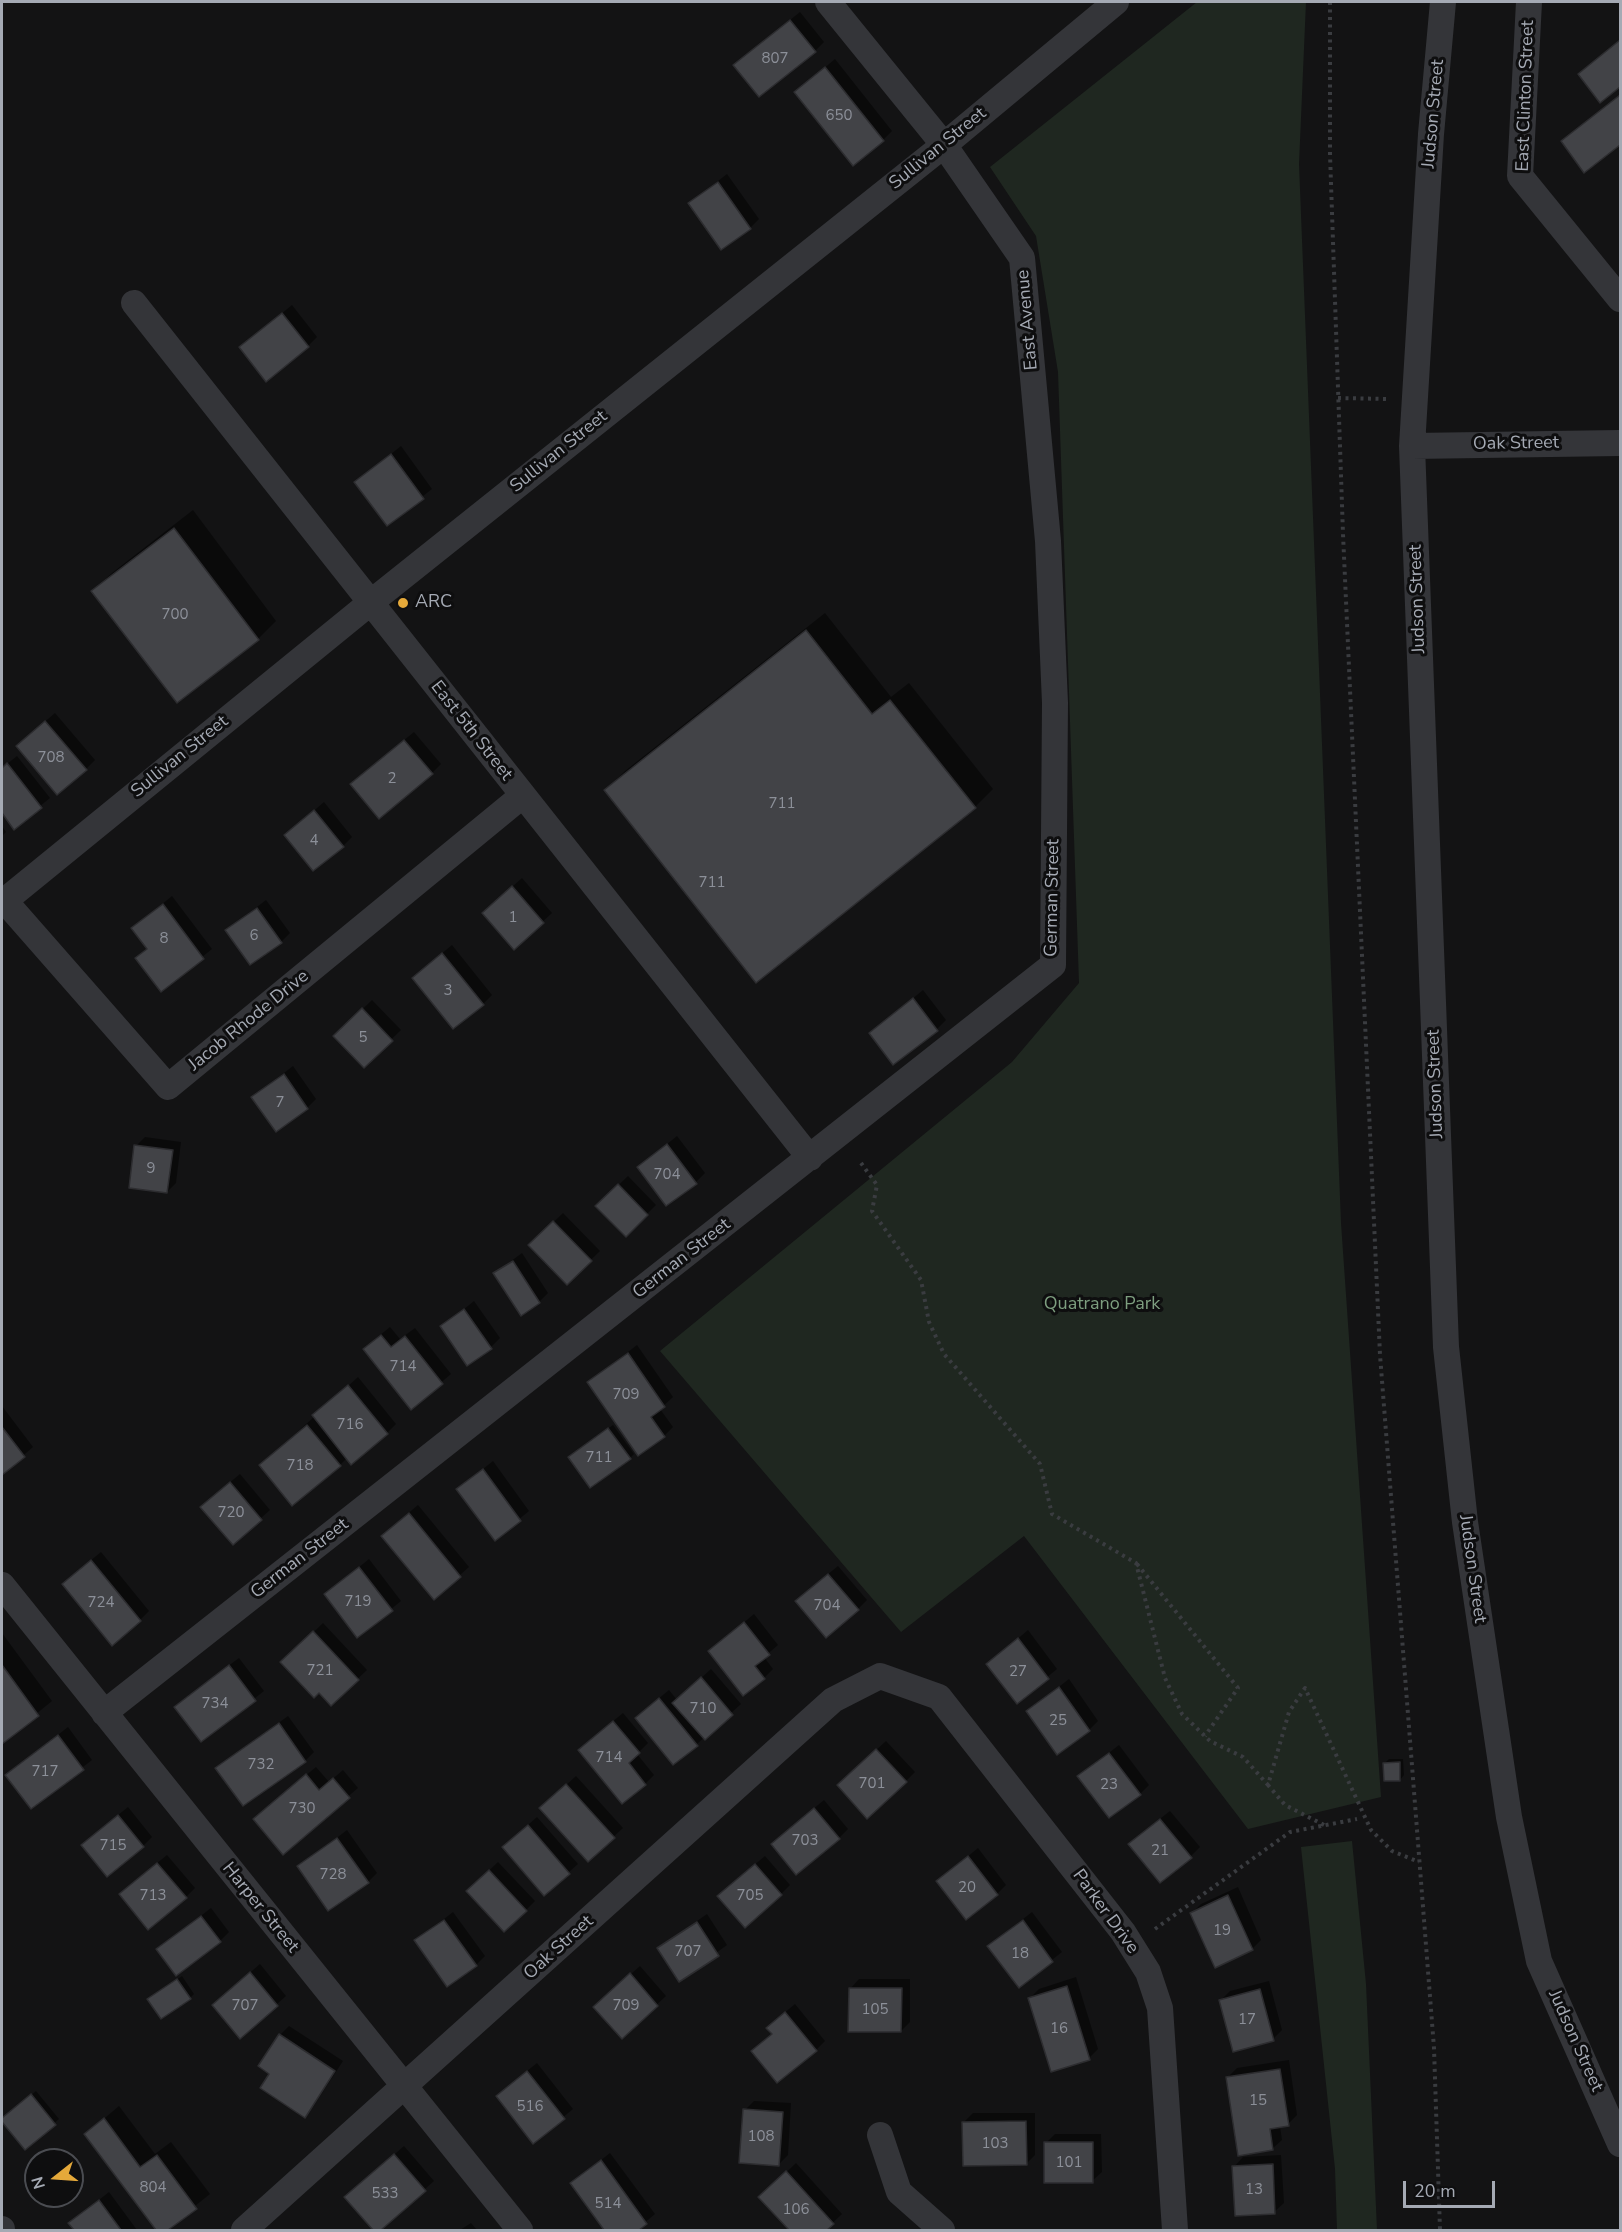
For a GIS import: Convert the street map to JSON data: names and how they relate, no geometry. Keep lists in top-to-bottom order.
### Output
{
  "streets": {
    "street": [
      "East Clinton Street",
      "Judson Street",
      "Sullivan Street",
      "East Avenue",
      "Oak Street",
      "East 5th Street",
      "German Street",
      "Jacob Rhode Drive",
      "Harper Street",
      "Parker Drive"
    ]
  },
  "crossings": [
    ["Judson Street", "Oak Street"],
    ["Sullivan Street", "East Avenue"],
    ["Sullivan Street", "East 5th Street"],
    ["Sullivan Street", "Jacob Rhode Drive"],
    ["East Avenue", "German Street"],
    ["Oak Street", "Harper Street"],
    ["Oak Street", "Parker Drive"],
    ["East 5th Street", "German Street"],
    ["East 5th Street", "Jacob Rhode Drive"],
    ["German Street", "Harper Street"]
  ],
  "parks": ["Quatrano Park"],
  "places": ["ARC"],
  "house_numbers": [
    "807",
    "650",
    "700",
    "708",
    "2",
    "711",
    "4",
    "711",
    "1",
    "6",
    "8",
    "3",
    "5",
    "7",
    "9",
    "704",
    "714",
    "709",
    "716",
    "711",
    "718",
    "720",
    "719",
    "724",
    "704",
    "721",
    "27",
    "734",
    "710",
    "25",
    "714",
    "732",
    "717",
    "701",
    "23",
    "730",
    "703",
    "715",
    "21",
    "728",
    "20",
    "713",
    "705",
    "19",
    "707",
    "18",
    "707",
    "709",
    "105",
    "17",
    "16",
    "15",
    "516",
    "108",
    "103",
    "101",
    "804",
    "13",
    "533",
    "514",
    "106"
  ],
  "scale_bar": "20 m",
  "north": "left"
}
